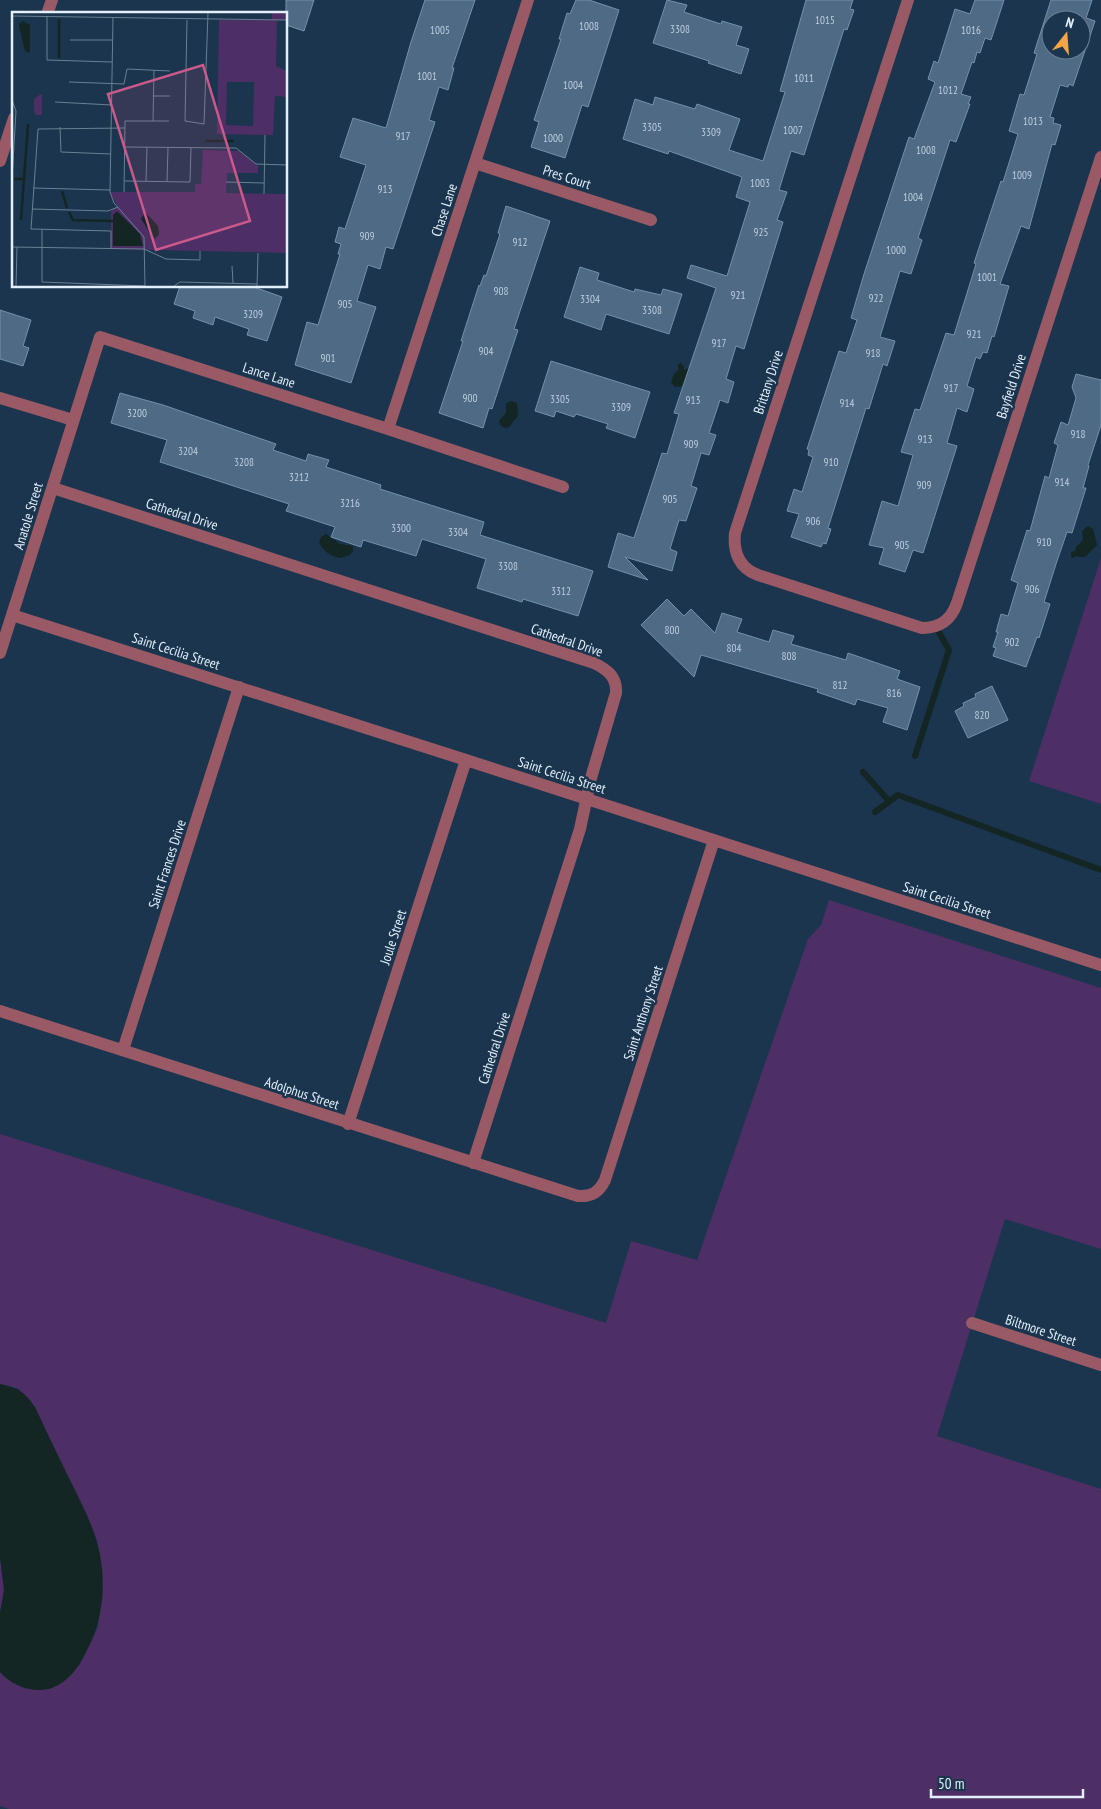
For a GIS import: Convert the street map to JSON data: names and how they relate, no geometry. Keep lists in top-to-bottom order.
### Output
{
  "streets": {
    "street": [
      "Pres Court",
      "Chase Lane",
      "Lance Lane",
      "Brittany Drive",
      "Bayfield Drive",
      "Cathedral Drive",
      "Anatole Street",
      "Saint Cecilia Street",
      "Saint Frances Drive",
      "Joule Street",
      "Saint Anthony Street",
      "Adolphus Street",
      "Biltmore Street"
    ]
  },
  "crossings": [
    ["Pres Court", "Chase Lane"],
    ["Chase Lane", "Lance Lane"],
    ["Lance Lane", "Anatole Street"],
    ["Brittany Drive", "Bayfield Drive"],
    ["Cathedral Drive", "Anatole Street"],
    ["Cathedral Drive", "Saint Cecilia Street"],
    ["Cathedral Drive", "Adolphus Street"],
    ["Anatole Street", "Saint Cecilia Street"],
    ["Saint Cecilia Street", "Saint Frances Drive"],
    ["Saint Cecilia Street", "Joule Street"],
    ["Saint Cecilia Street", "Saint Anthony Street"],
    ["Saint Frances Drive", "Adolphus Street"],
    ["Joule Street", "Adolphus Street"],
    ["Saint Anthony Street", "Adolphus Street"]
  ],
  "house_numbers": [
    "1015",
    "1008",
    "3308",
    "1005",
    "1016",
    "1001",
    "1011",
    "1004",
    "1012",
    "1013",
    "3305",
    "1007",
    "3309",
    "917",
    "1000",
    "1008",
    "1009",
    "1003",
    "913",
    "1004",
    "925",
    "909",
    "912",
    "1000",
    "1001",
    "908",
    "921",
    "922",
    "3304",
    "905",
    "3308",
    "3209",
    "921",
    "917",
    "904",
    "918",
    "901",
    "917",
    "900",
    "3305",
    "913",
    "914",
    "3309",
    "3200",
    "918",
    "913",
    "909",
    "3204",
    "3208",
    "910",
    "3212",
    "914",
    "909",
    "905",
    "3216",
    "906",
    "3300",
    "3304",
    "910",
    "905",
    "3308",
    "906",
    "3312",
    "800",
    "902",
    "804",
    "808",
    "812",
    "816",
    "820"
  ],
  "scale_bar": "50 m",
  "north": "top"
}
